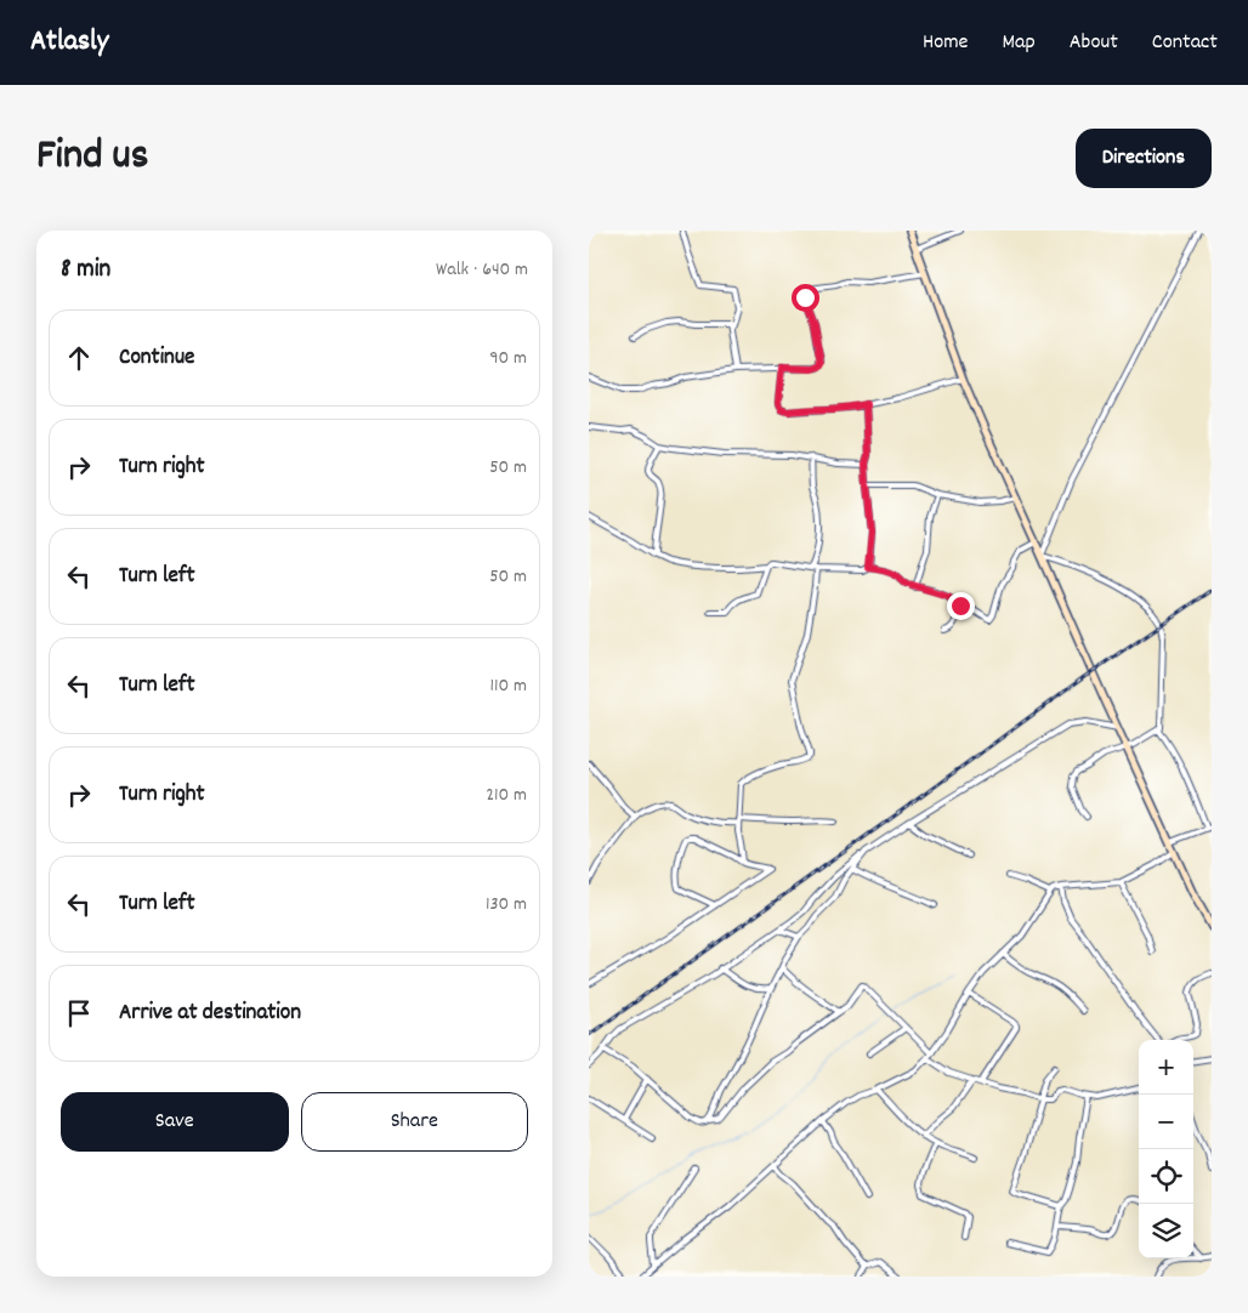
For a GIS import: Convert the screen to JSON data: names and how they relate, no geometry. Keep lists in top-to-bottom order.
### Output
{
  "page": {
    "header": "Atlasly",
    "nav": [
      "Home",
      "Map",
      "About",
      "Contact"
    ],
    "title": "Find us",
    "buttons": [
      "Directions",
      ["Save", "Share"]
    ],
    "heading": ["8 min", "Walk · 640 m"],
    "list": [
      ["Continue", "90 m"],
      ["Turn right", "50 m"],
      ["Turn left", "50 m"],
      ["Turn left", "110 m"],
      ["Turn right", "210 m"],
      ["Turn left", "130 m"],
      "Arrive at destination"
    ],
    "map_buttons": ["+", "−"]
  }
}
